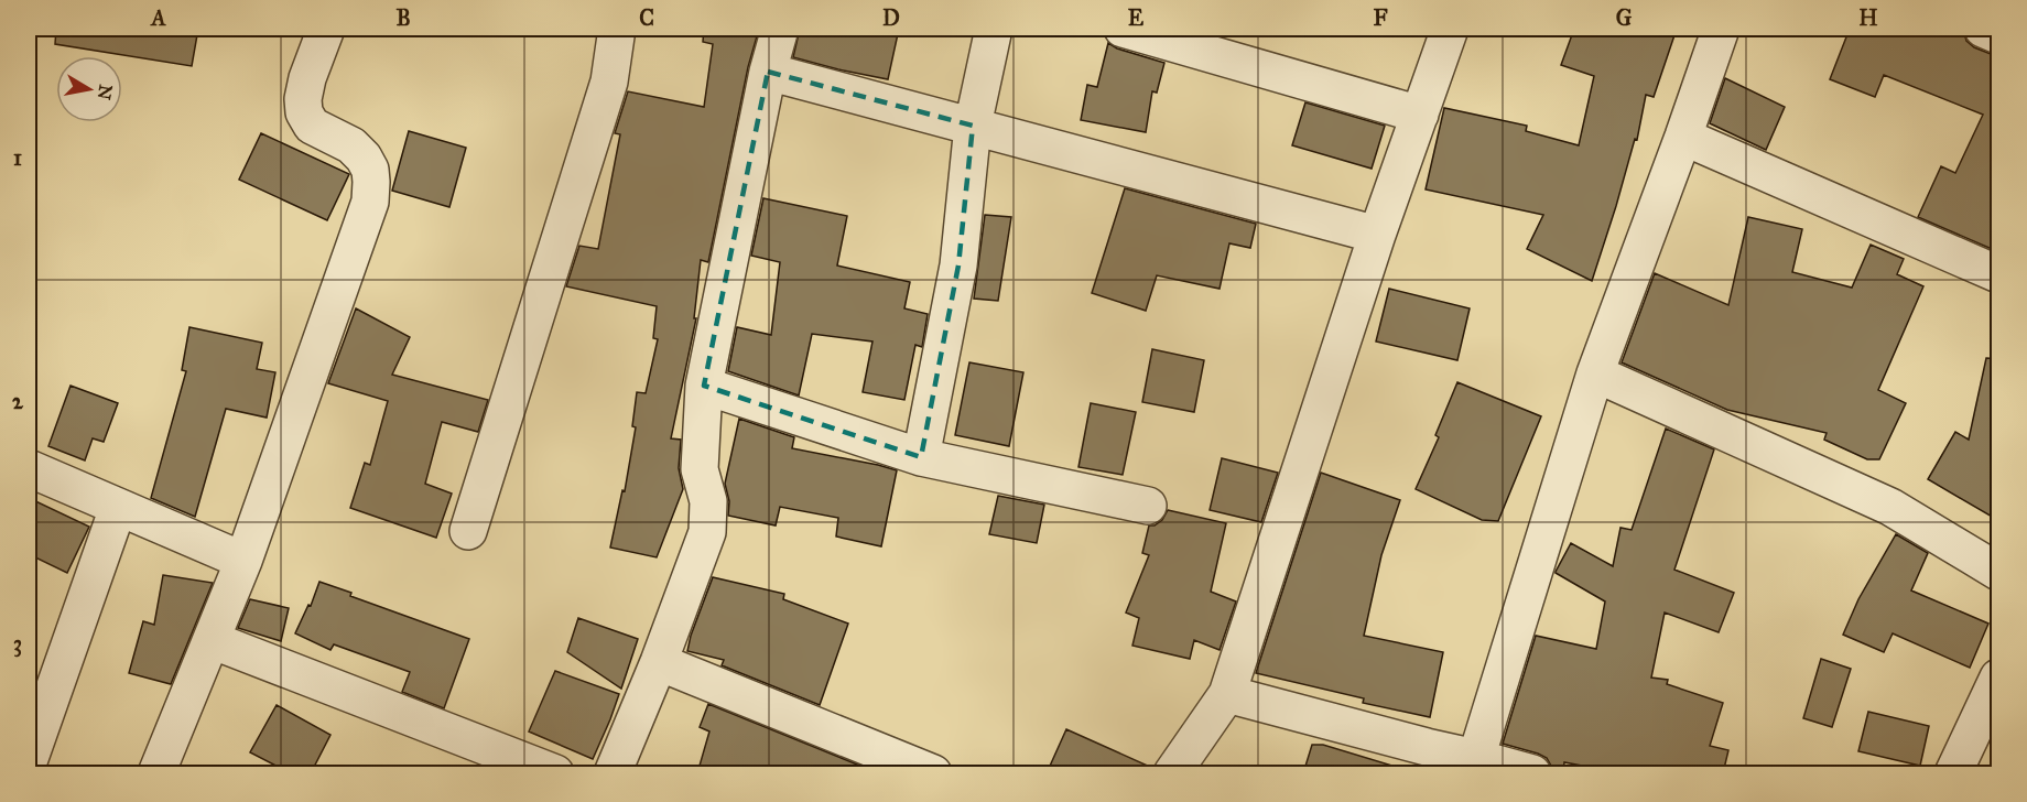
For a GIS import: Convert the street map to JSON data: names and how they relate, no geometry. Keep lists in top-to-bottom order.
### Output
{
  "north": "right",
  "grid": {
    "columns": [
      "A",
      "B",
      "C",
      "D",
      "E",
      "F",
      "G",
      "H"
    ],
    "rows": ["1", "2", "3"]
  }
}
